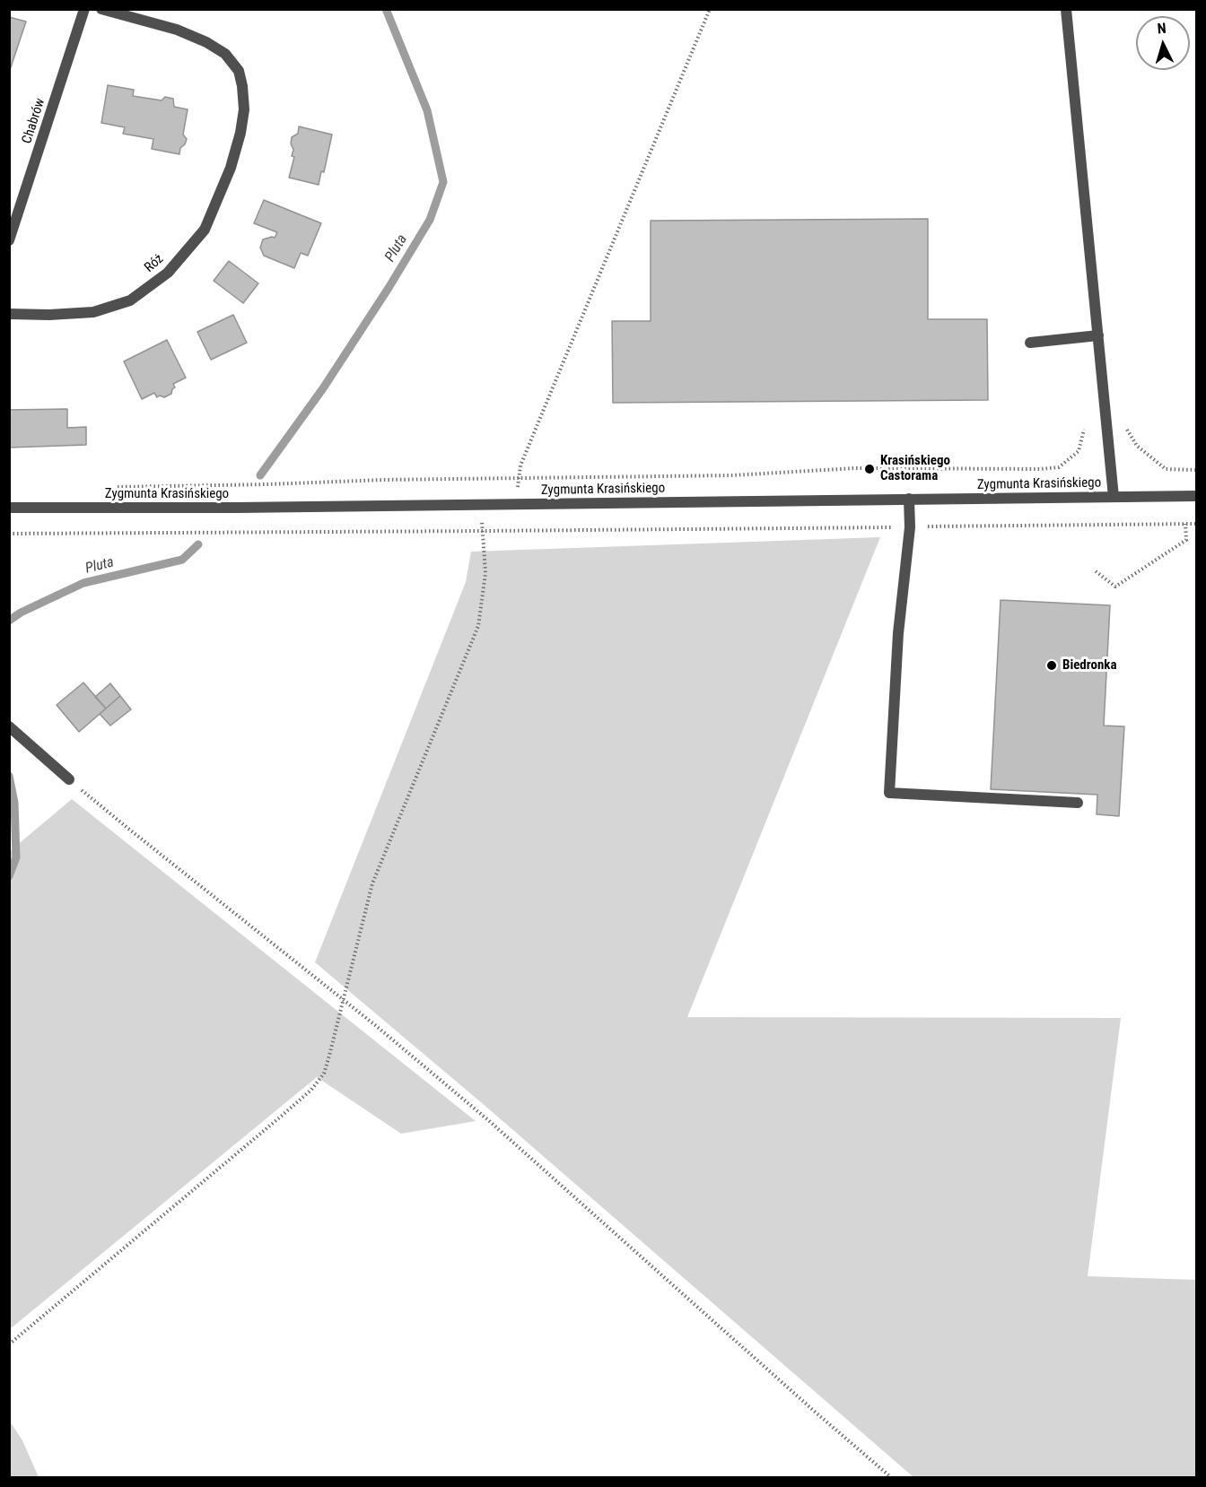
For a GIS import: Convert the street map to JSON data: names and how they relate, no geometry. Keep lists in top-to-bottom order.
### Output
{
  "streets": {
    "street": ["Chabrów", "Róż", "Zygmunta Krasińskiego"]
  },
  "water": ["Pluta"],
  "places": ["Krasińskiego Castorama", "Biedronka"],
  "north": "top"
}
